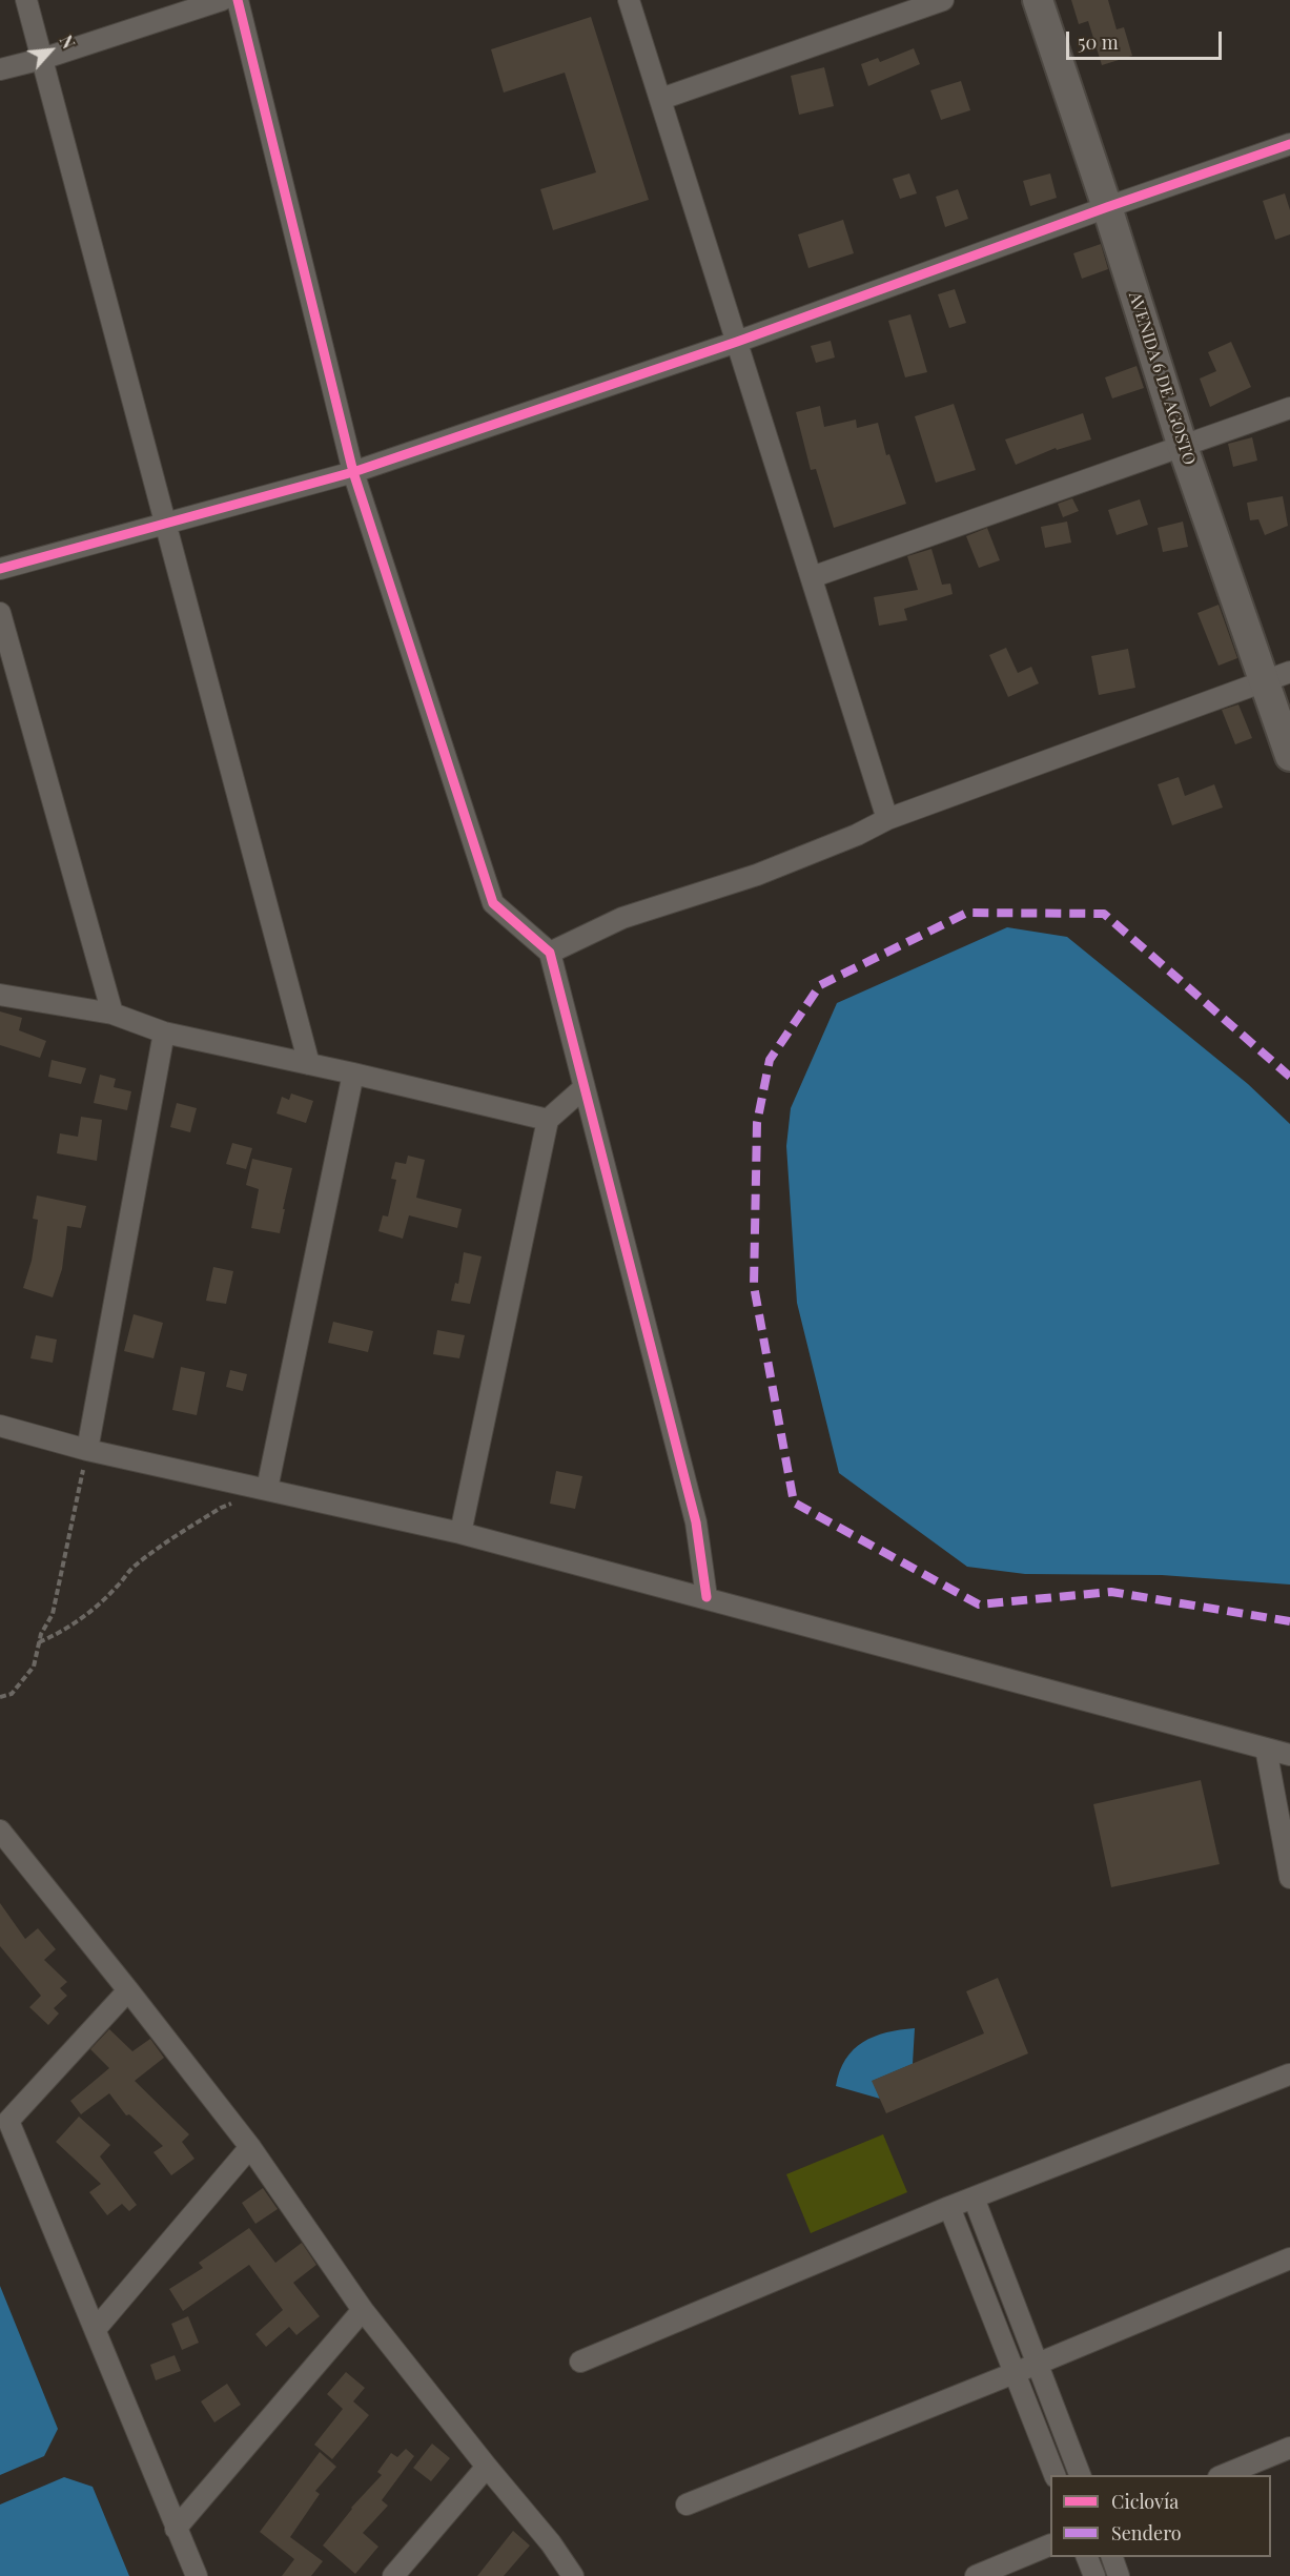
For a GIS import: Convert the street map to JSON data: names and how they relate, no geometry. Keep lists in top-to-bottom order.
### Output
{
  "streets": {
    "street": ["AVENIDA 6 DE AGOSTO"]
  },
  "legend": ["Ciclovía", "Sendero"],
  "scale_bar": "50 m",
  "north": "top right"
}
